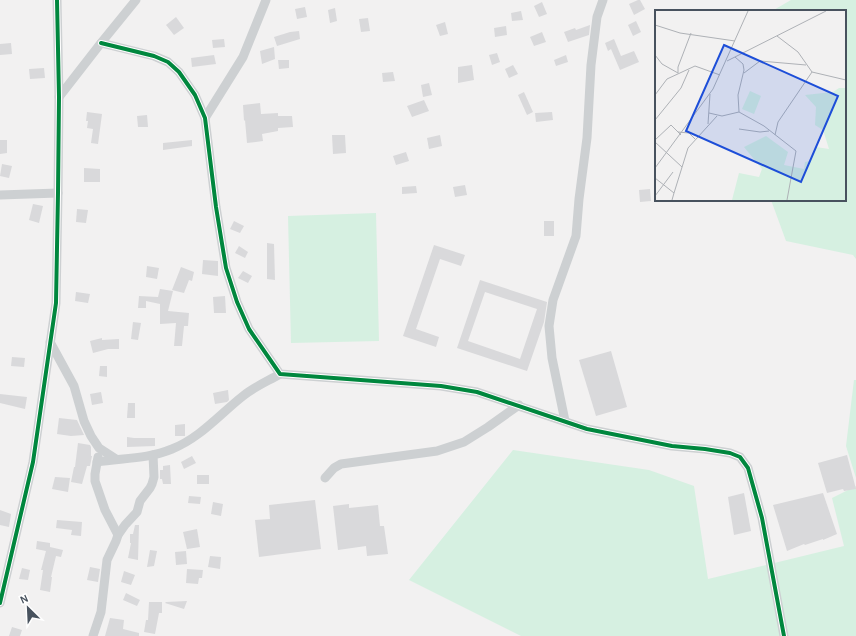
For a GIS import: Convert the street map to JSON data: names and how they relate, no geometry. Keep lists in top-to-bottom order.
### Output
{
  "north": "top left"
}
